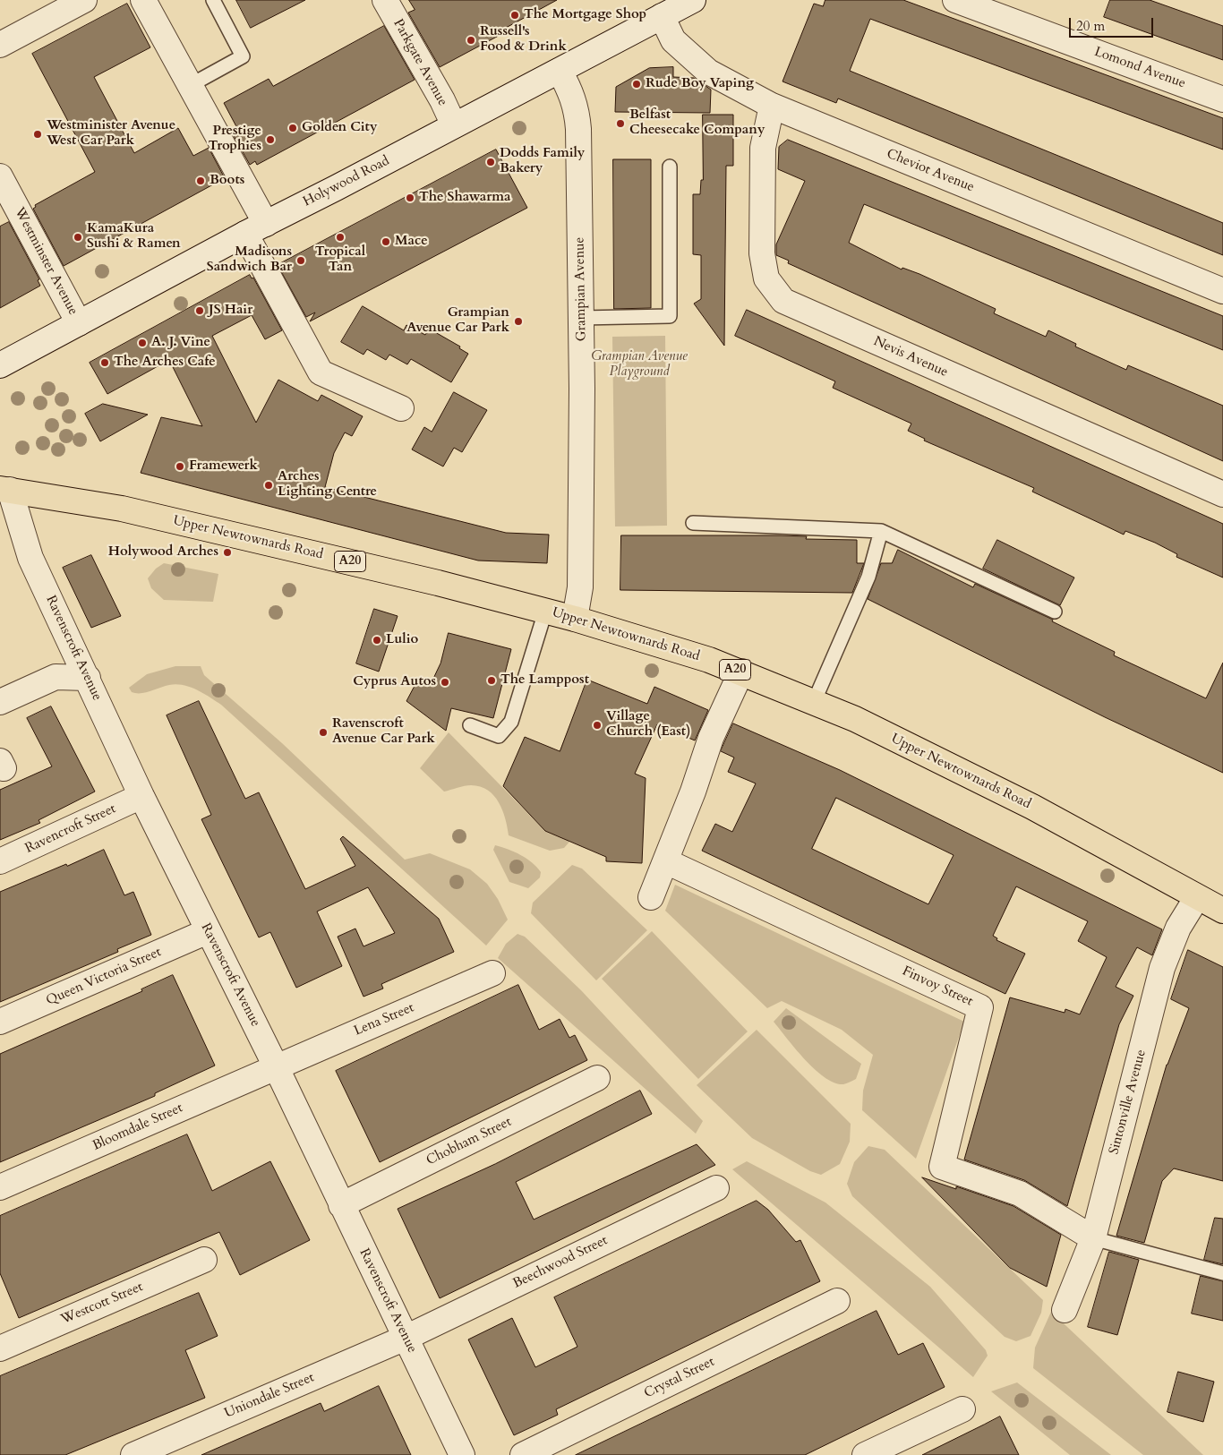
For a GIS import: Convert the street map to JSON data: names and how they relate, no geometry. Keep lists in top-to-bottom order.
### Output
{
  "streets": {
    "main road": ["Upper Newtownards Road", "A20"],
    "street": [
      "Parkgate Avenue",
      "Lomond Avenue",
      "Cheviot Avenue",
      "Holywood Road",
      "Westminster Avenue",
      "Grampian Avenue",
      "Nevis Avenue",
      "Ravenscroft Avenue",
      "Ravencroft Street",
      "Queen Victoria Street",
      "Finvoy Street",
      "Lena Street",
      "Sintonville Avenue",
      "Bloomdale Street",
      "Chobham Street",
      "Beechwood Street",
      "Westcott Street",
      "Crystal Street",
      "Uniondale Street"
    ]
  },
  "crossings": [
    ["Parkgate Avenue", "Holywood Road"],
    ["Cheviot Avenue", "Holywood Road"],
    ["Cheviot Avenue", "Nevis Avenue"],
    ["Holywood Road", "Westminster Avenue"],
    ["Holywood Road", "Grampian Avenue"],
    ["Grampian Avenue", "Upper Newtownards Road"],
    ["Upper Newtownards Road", "Ravenscroft Avenue"],
    ["Upper Newtownards Road", "Sintonville Avenue"],
    ["Ravenscroft Avenue", "Ravencroft Street"],
    ["Ravenscroft Avenue", "Queen Victoria Street"],
    ["Ravenscroft Avenue", "Lena Street"],
    ["Ravenscroft Avenue", "Bloomdale Street"],
    ["Ravenscroft Avenue", "Chobham Street"],
    ["Ravenscroft Avenue", "Beechwood Street"],
    ["Ravenscroft Avenue", "Uniondale Street"],
    ["Finvoy Street", "Sintonville Avenue"],
    ["Lena Street", "Bloomdale Street"],
    ["Beechwood Street", "Uniondale Street"]
  ],
  "parks": ["Grampian Avenue Playground"],
  "places": [
    "The Mortgage Shop",
    "Russell's Food & Drink",
    "Rude Boy Vaping",
    "Belfast Cheesecake Company",
    "Golden City",
    "Westminister Avenue West Car Park",
    "Prestige Trophies",
    "Dodds Family Bakery",
    "Boots",
    "The Shawarma",
    "KamaKura Sushi & Ramen",
    "Tropical Tan",
    "Mace",
    "Madisons Sandwich Bar",
    "JS Hair",
    "Grampian Avenue Car Park",
    "A. J. Vine",
    "The Arches Cafe",
    "Framewerk",
    "Arches Lighting Centre",
    "Holywood Arches",
    "Lulio",
    "The Lamppost",
    "Cyprus Autos",
    "Village Church (East)",
    "Ravenscroft Avenue Car Park"
  ],
  "scale_bar": "20 m"
}
